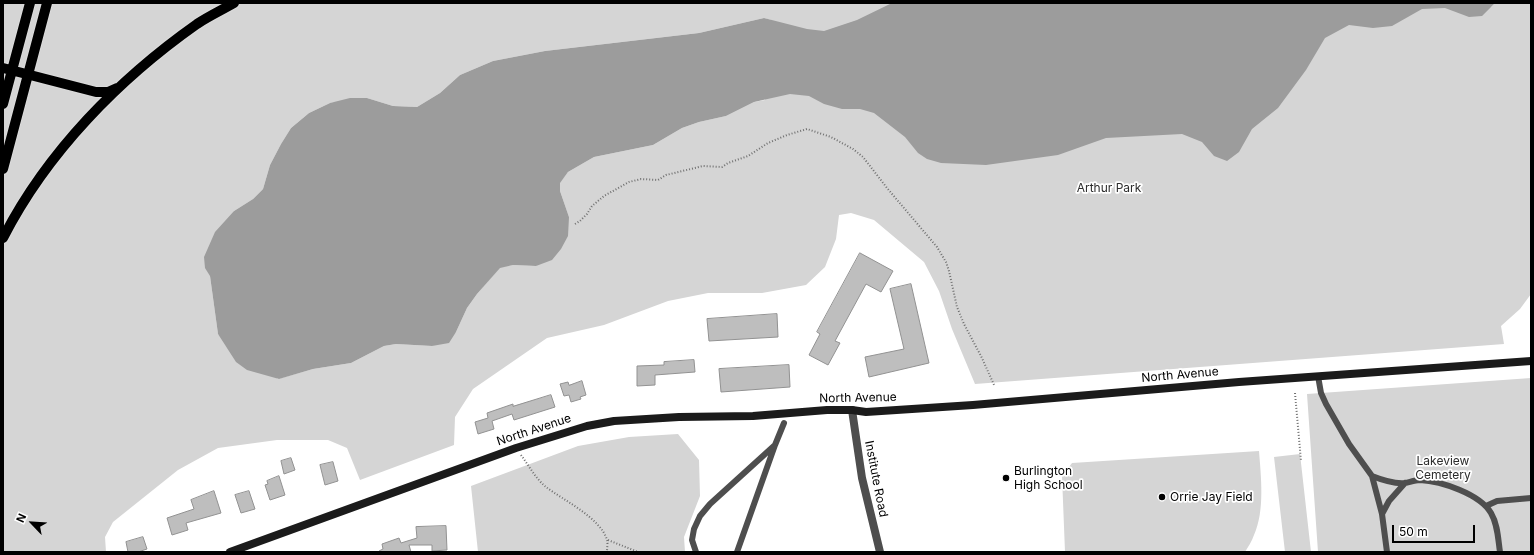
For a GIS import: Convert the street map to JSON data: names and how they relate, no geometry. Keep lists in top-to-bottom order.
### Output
{
  "streets": {
    "main road": ["North Avenue"],
    "street": ["Institute Road"]
  },
  "crossings": [
    ["North Avenue", "Institute Road"]
  ],
  "parks": ["Arthur Park", "Lakeview Cemetery"],
  "places": ["Burlington High School", "Orrie Jay Field"],
  "scale_bar": "50 m",
  "north": "top left"
}
